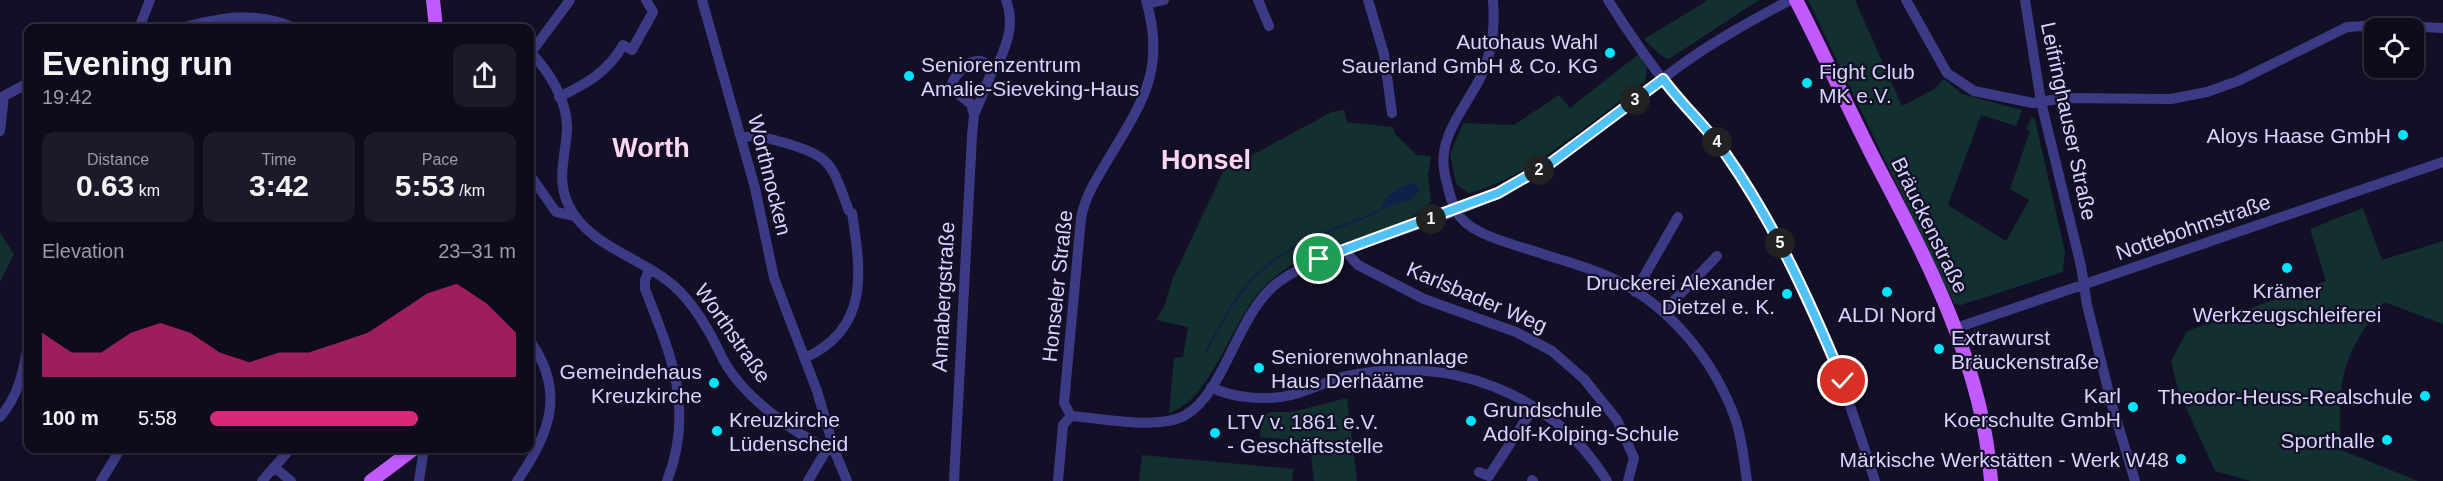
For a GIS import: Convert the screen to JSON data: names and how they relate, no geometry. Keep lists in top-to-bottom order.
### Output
{
  "streets": {
    "main road": ["Bräuckenstraße"],
    "street": [
      "Leifringhauser Straße",
      "Worthnocken",
      "Nottebohmstraße",
      "Honseler Straße",
      "Annabergstraße",
      "Karlsbader Weg",
      "Worthstraße"
    ]
  },
  "crossings": [
    ["Leifringhauser Straße", "Nottebohmstraße"],
    ["Worthnocken", "Worthstraße"],
    ["Bräuckenstraße", "Nottebohmstraße"]
  ],
  "districts": ["Worth", "Honsel"],
  "places": [
    "Autohaus Wahl Sauerland GmbH & Co. KG",
    "Seniorenzentrum Amalie-Sieveking-Haus",
    "Fight Club MK e.V.",
    "Aloys Haase GmbH",
    "Krämer Werkzeugschleiferei",
    "ALDI Nord",
    "Druckerei Alexander Dietzel e. K.",
    "Extrawurst Bräuckenstraße",
    "Seniorenwohnanlage Haus Derhääme",
    "Gemeindehaus Kreuzkirche",
    "Theodor-Heuss-Realschule",
    "Karl Koerschulte GmbH",
    "Grundschule Adolf-Kolping-Schule",
    "Kreuzkirche Lüdenscheid",
    "LTV v. 1861 e.V. - Geschäftsstelle",
    "Sporthalle",
    "Märkische Werkstätten - Werk W48"
  ],
  "page": {
    "heading": ["Evening run", "19:42"],
    "pins": [
      "3",
      "4",
      "2",
      "1",
      "5"
    ],
    "stats": [
      ["Distance", "0.63 km"],
      ["Time", "3:42"],
      ["Pace", "5:53 /km"]
    ],
    "chart": ["Elevation", "23–31 m"],
    "list": [
      {
        "name": "100 m",
        "note": "5:58"
      }
    ]
  }
}
